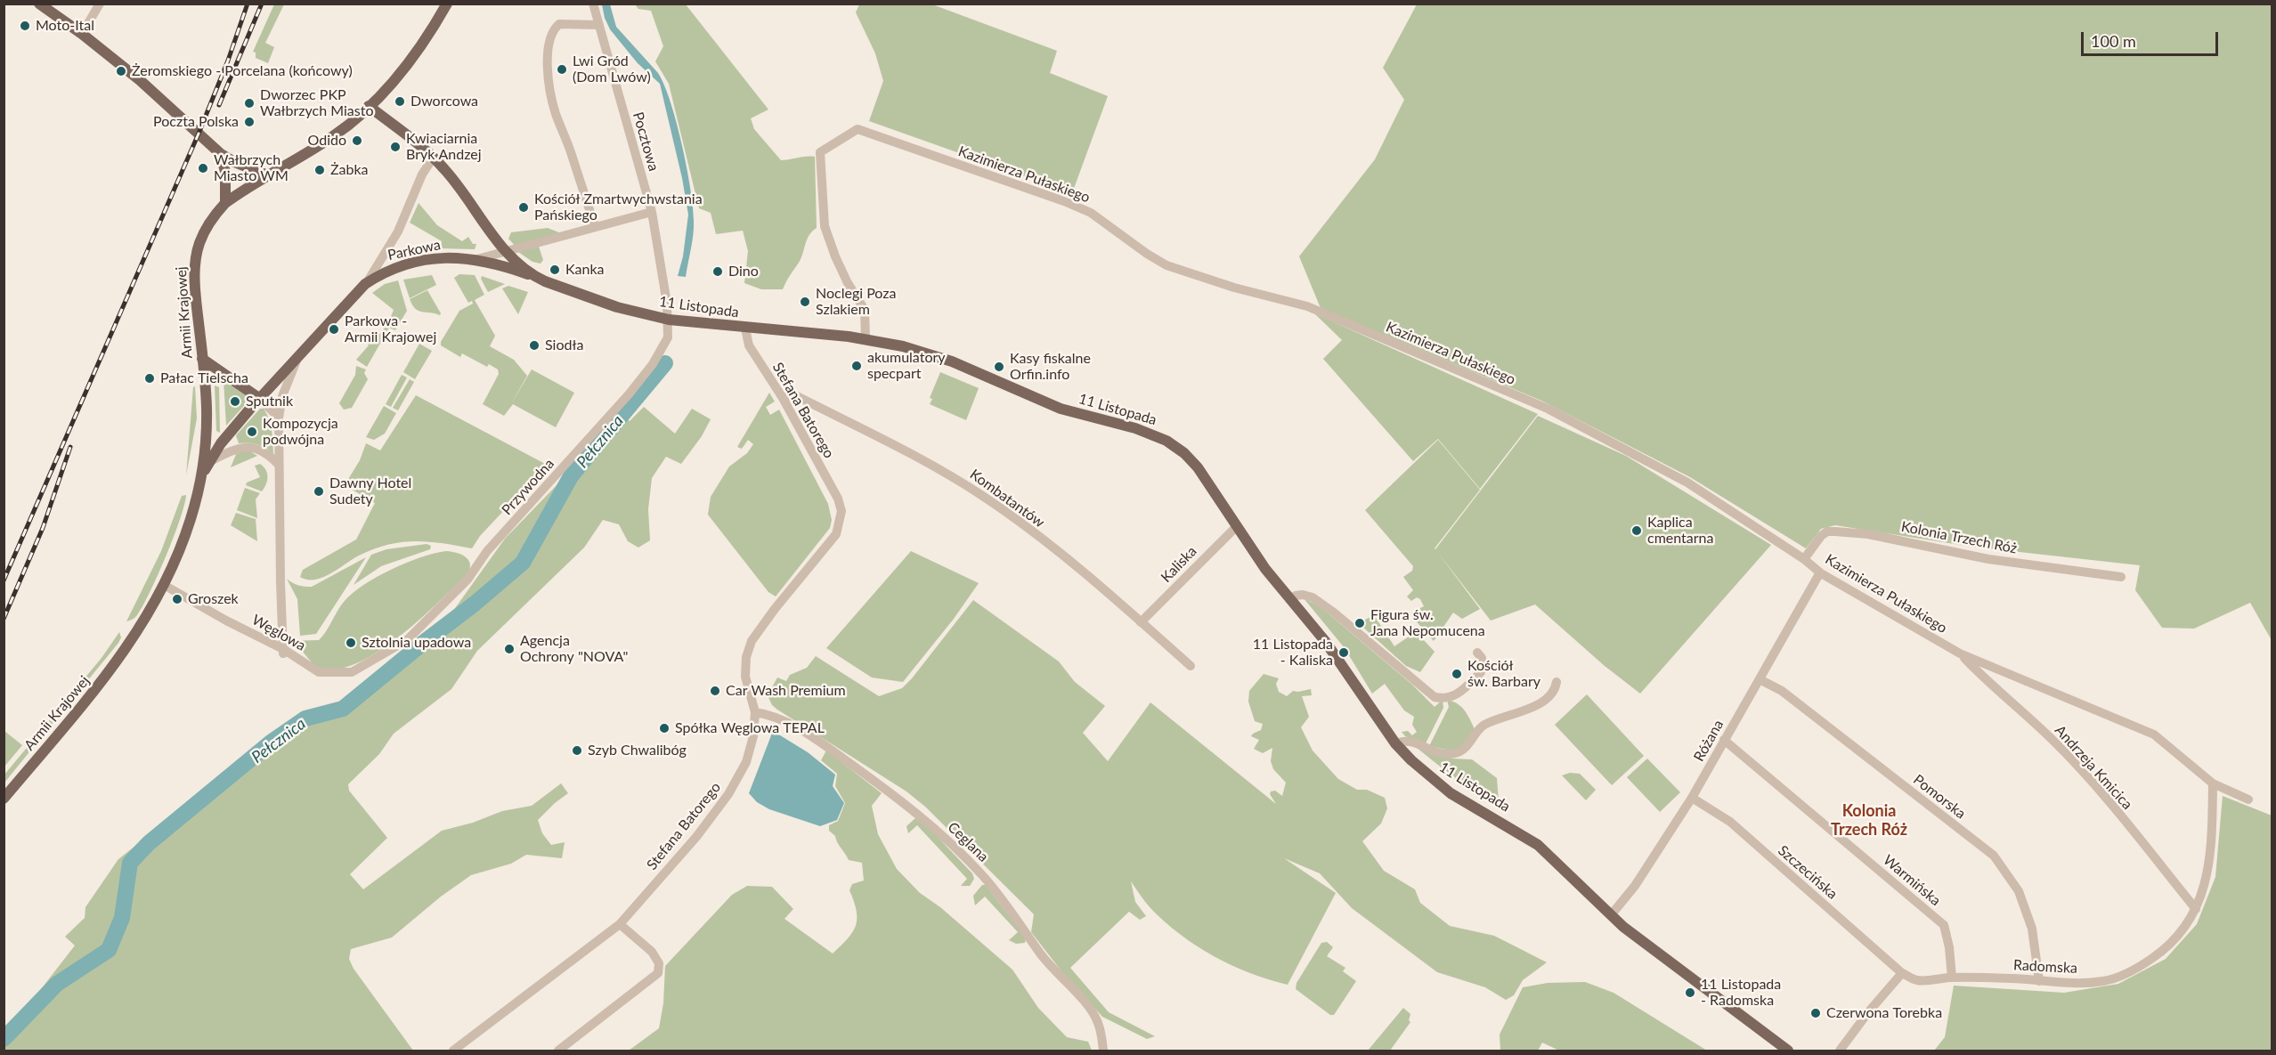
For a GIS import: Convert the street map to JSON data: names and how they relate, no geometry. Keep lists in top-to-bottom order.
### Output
{
  "streets": {
    "main road": ["Parkowa", "11 Listopada", "Armii Krajowej"],
    "street": [
      "Pocztowa",
      "Kazimierza Pułaskiego",
      "Stefana Batorego",
      "Przywodna",
      "Kombatantów",
      "Kolonia Trzech Róż",
      "Kaliska",
      "Węglowa",
      "Różana",
      "Andrzeja Kmicica",
      "Pomorska",
      "Ceglana",
      "Szczecińska",
      "Warmińska",
      "Radomska"
    ]
  },
  "crossings": [
    ["Pocztowa", "11 Listopada"],
    ["Pocztowa", "Przywodna"],
    ["Kazimierza Pułaskiego", "11 Listopada"],
    ["Kazimierza Pułaskiego", "Kolonia Trzech Róż"],
    ["Kazimierza Pułaskiego", "Różana"],
    ["Kazimierza Pułaskiego", "Andrzeja Kmicica"],
    ["Kazimierza Pułaskiego", "Radomska"],
    ["Parkowa", "11 Listopada"],
    ["Parkowa", "Armii Krajowej"],
    ["11 Listopada", "Armii Krajowej"],
    ["11 Listopada", "Stefana Batorego"],
    ["11 Listopada", "Przywodna"],
    ["11 Listopada", "Kaliska"],
    ["11 Listopada", "Różana"],
    ["Armii Krajowej", "Węglowa"],
    ["Stefana Batorego", "Kombatantów"],
    ["Stefana Batorego", "Ceglana"],
    ["Przywodna", "Węglowa"],
    ["Kombatantów", "Kaliska"],
    ["Różana", "Pomorska"],
    ["Różana", "Szczecińska"],
    ["Różana", "Warmińska"],
    ["Andrzeja Kmicica", "Radomska"],
    ["Pomorska", "Radomska"],
    ["Szczecińska", "Radomska"],
    ["Warmińska", "Radomska"]
  ],
  "districts": ["Kolonia Trzech Róż"],
  "water": ["Pełcznica"],
  "places": [
    "Moto-Ital",
    "Lwi Gród (Dom Lwów)",
    "Żeromskiego - Porcelana (końcowy)",
    "Dworcowa",
    "Dworzec PKP Wałbrzych Miasto",
    "Poczta Polska",
    "Odido",
    "Kwiaciarnia Bryk Andzej",
    "Wałbrzych Miasto WM",
    "Żabka",
    "Kościół Zmartwychwstania Pańskiego",
    "Kanka",
    "Dino",
    "Noclegi Poza Szlakiem",
    "Parkowa - Armii Krajowej",
    "Siodła",
    "akumulatory specpart",
    "Kasy fiskalne Orfin.info",
    "Pałac Tielscha",
    "Sputnik",
    "Kompozycja podwójna",
    "Dawny Hotel Sudety",
    "Kaplica cmentarna",
    "Groszek",
    "Figura św. Jana Nepomucena",
    "Sztolnia upadowa",
    "Agencja Ochrony \"NOVA\"",
    "11 Listopada - Kaliska",
    "Kościół św. Barbary",
    "Car Wash Premium",
    "Spółka Węglowa TEPAL",
    "Szyb Chwalibóg",
    "11 Listopada - Radomska",
    "Czerwona Torebka"
  ],
  "scale_bar": "100 m"
}
